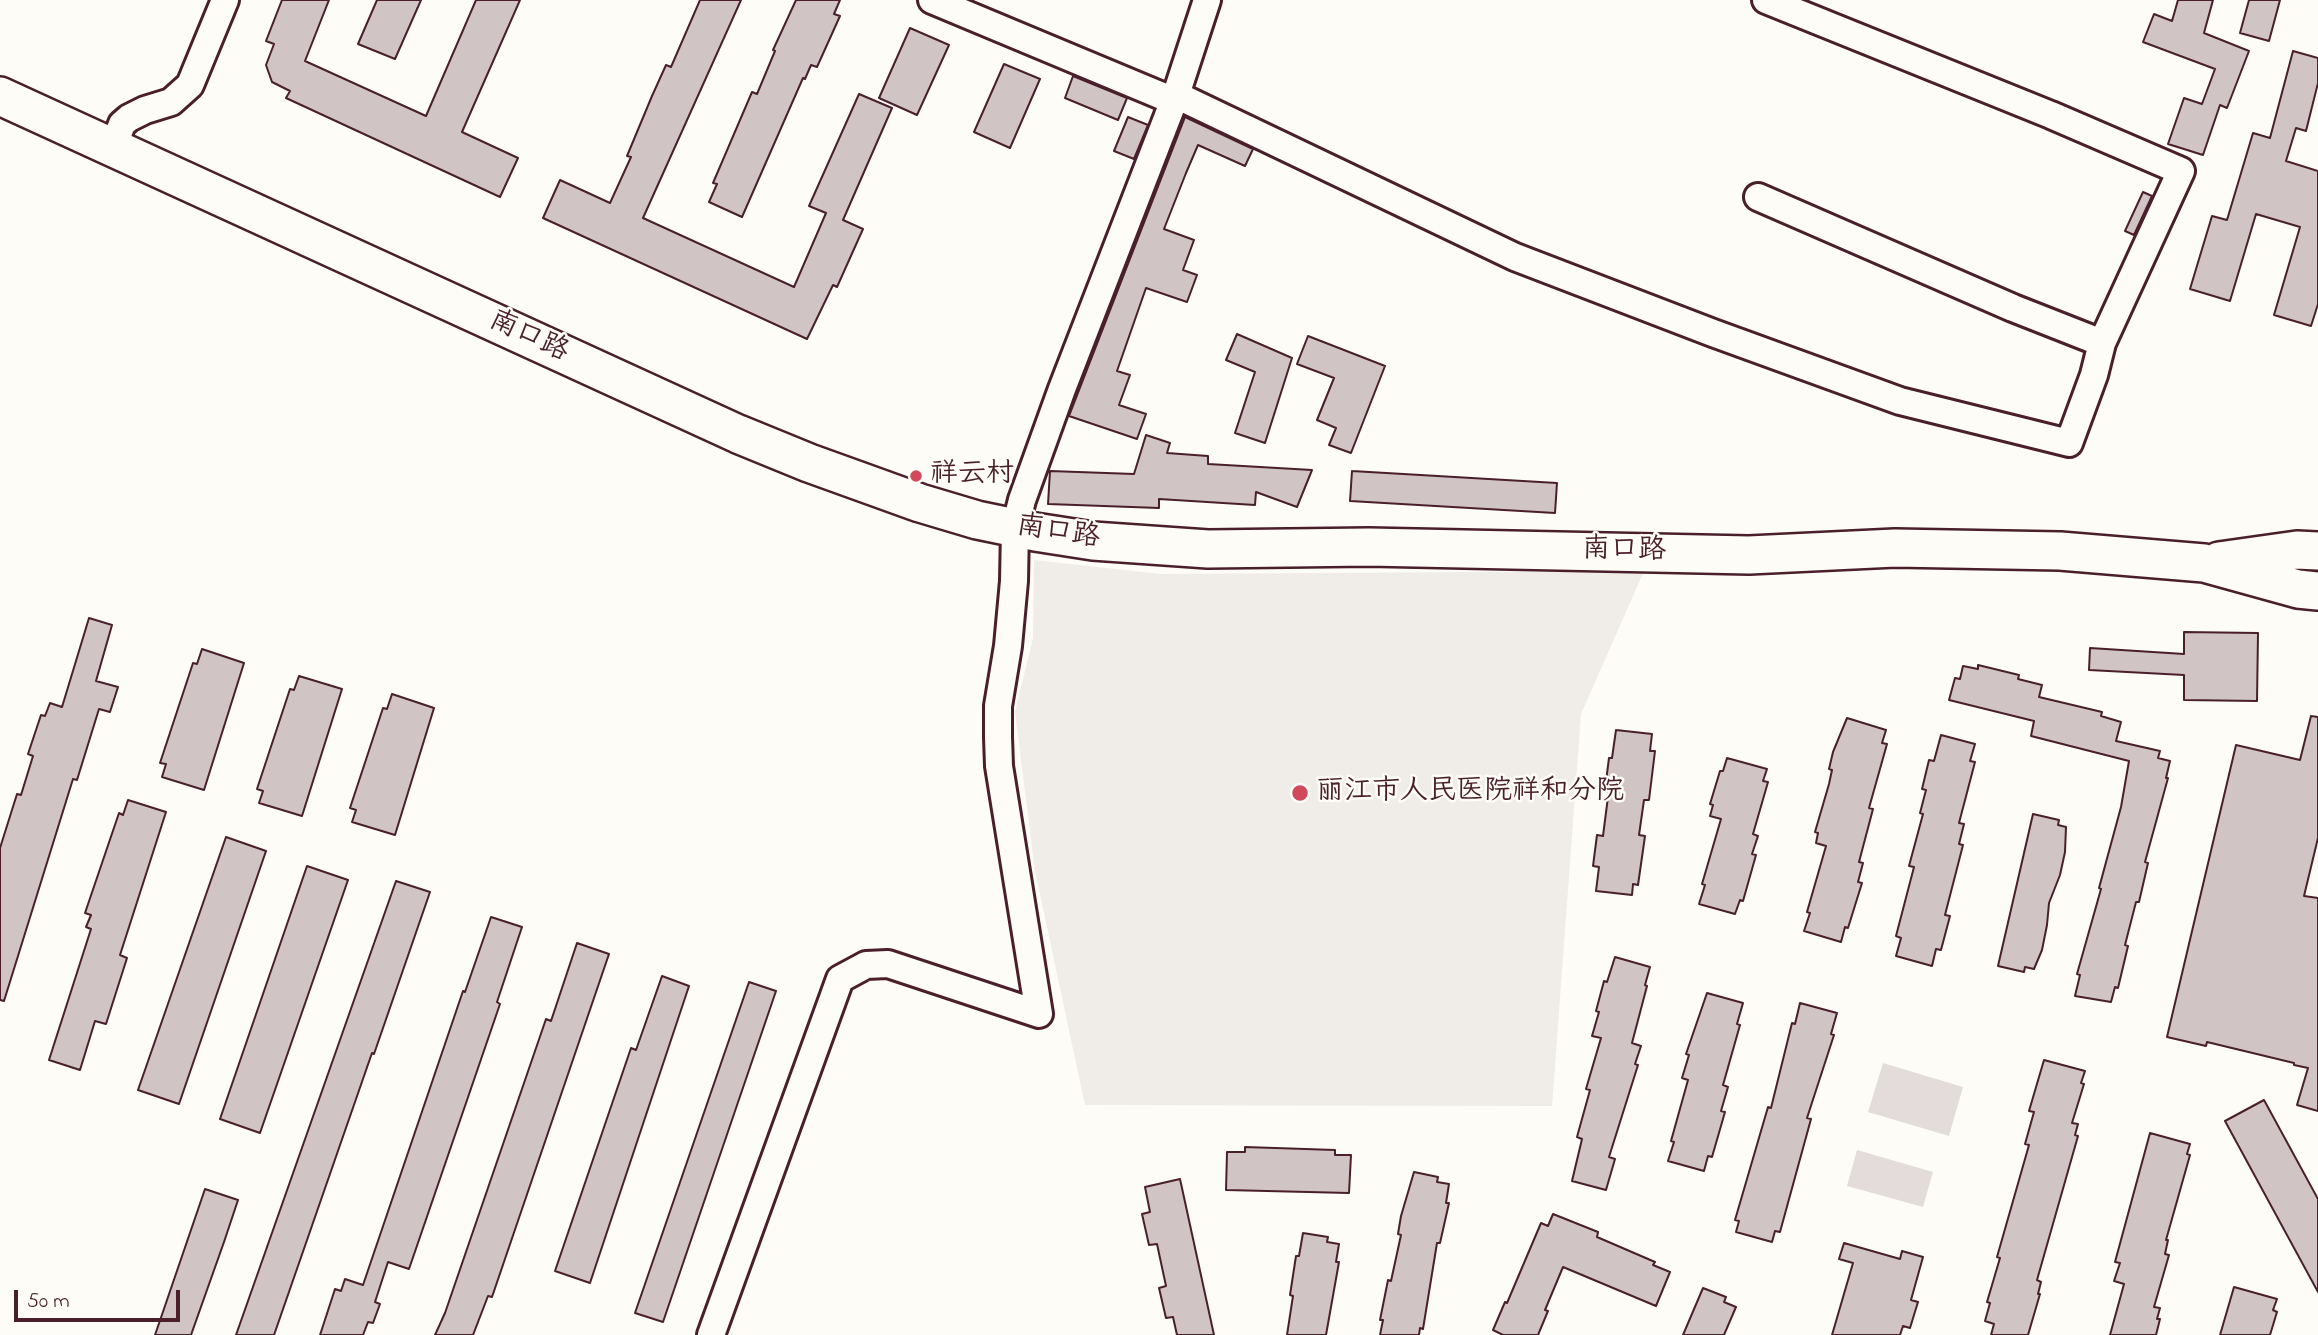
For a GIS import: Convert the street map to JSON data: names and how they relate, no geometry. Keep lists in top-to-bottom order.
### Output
{
  "streets": {
    "main road": ["南口路"]
  },
  "places": ["祥云村", "丽江市人民医院祥和分院"],
  "scale_bar": "50 m"
}
